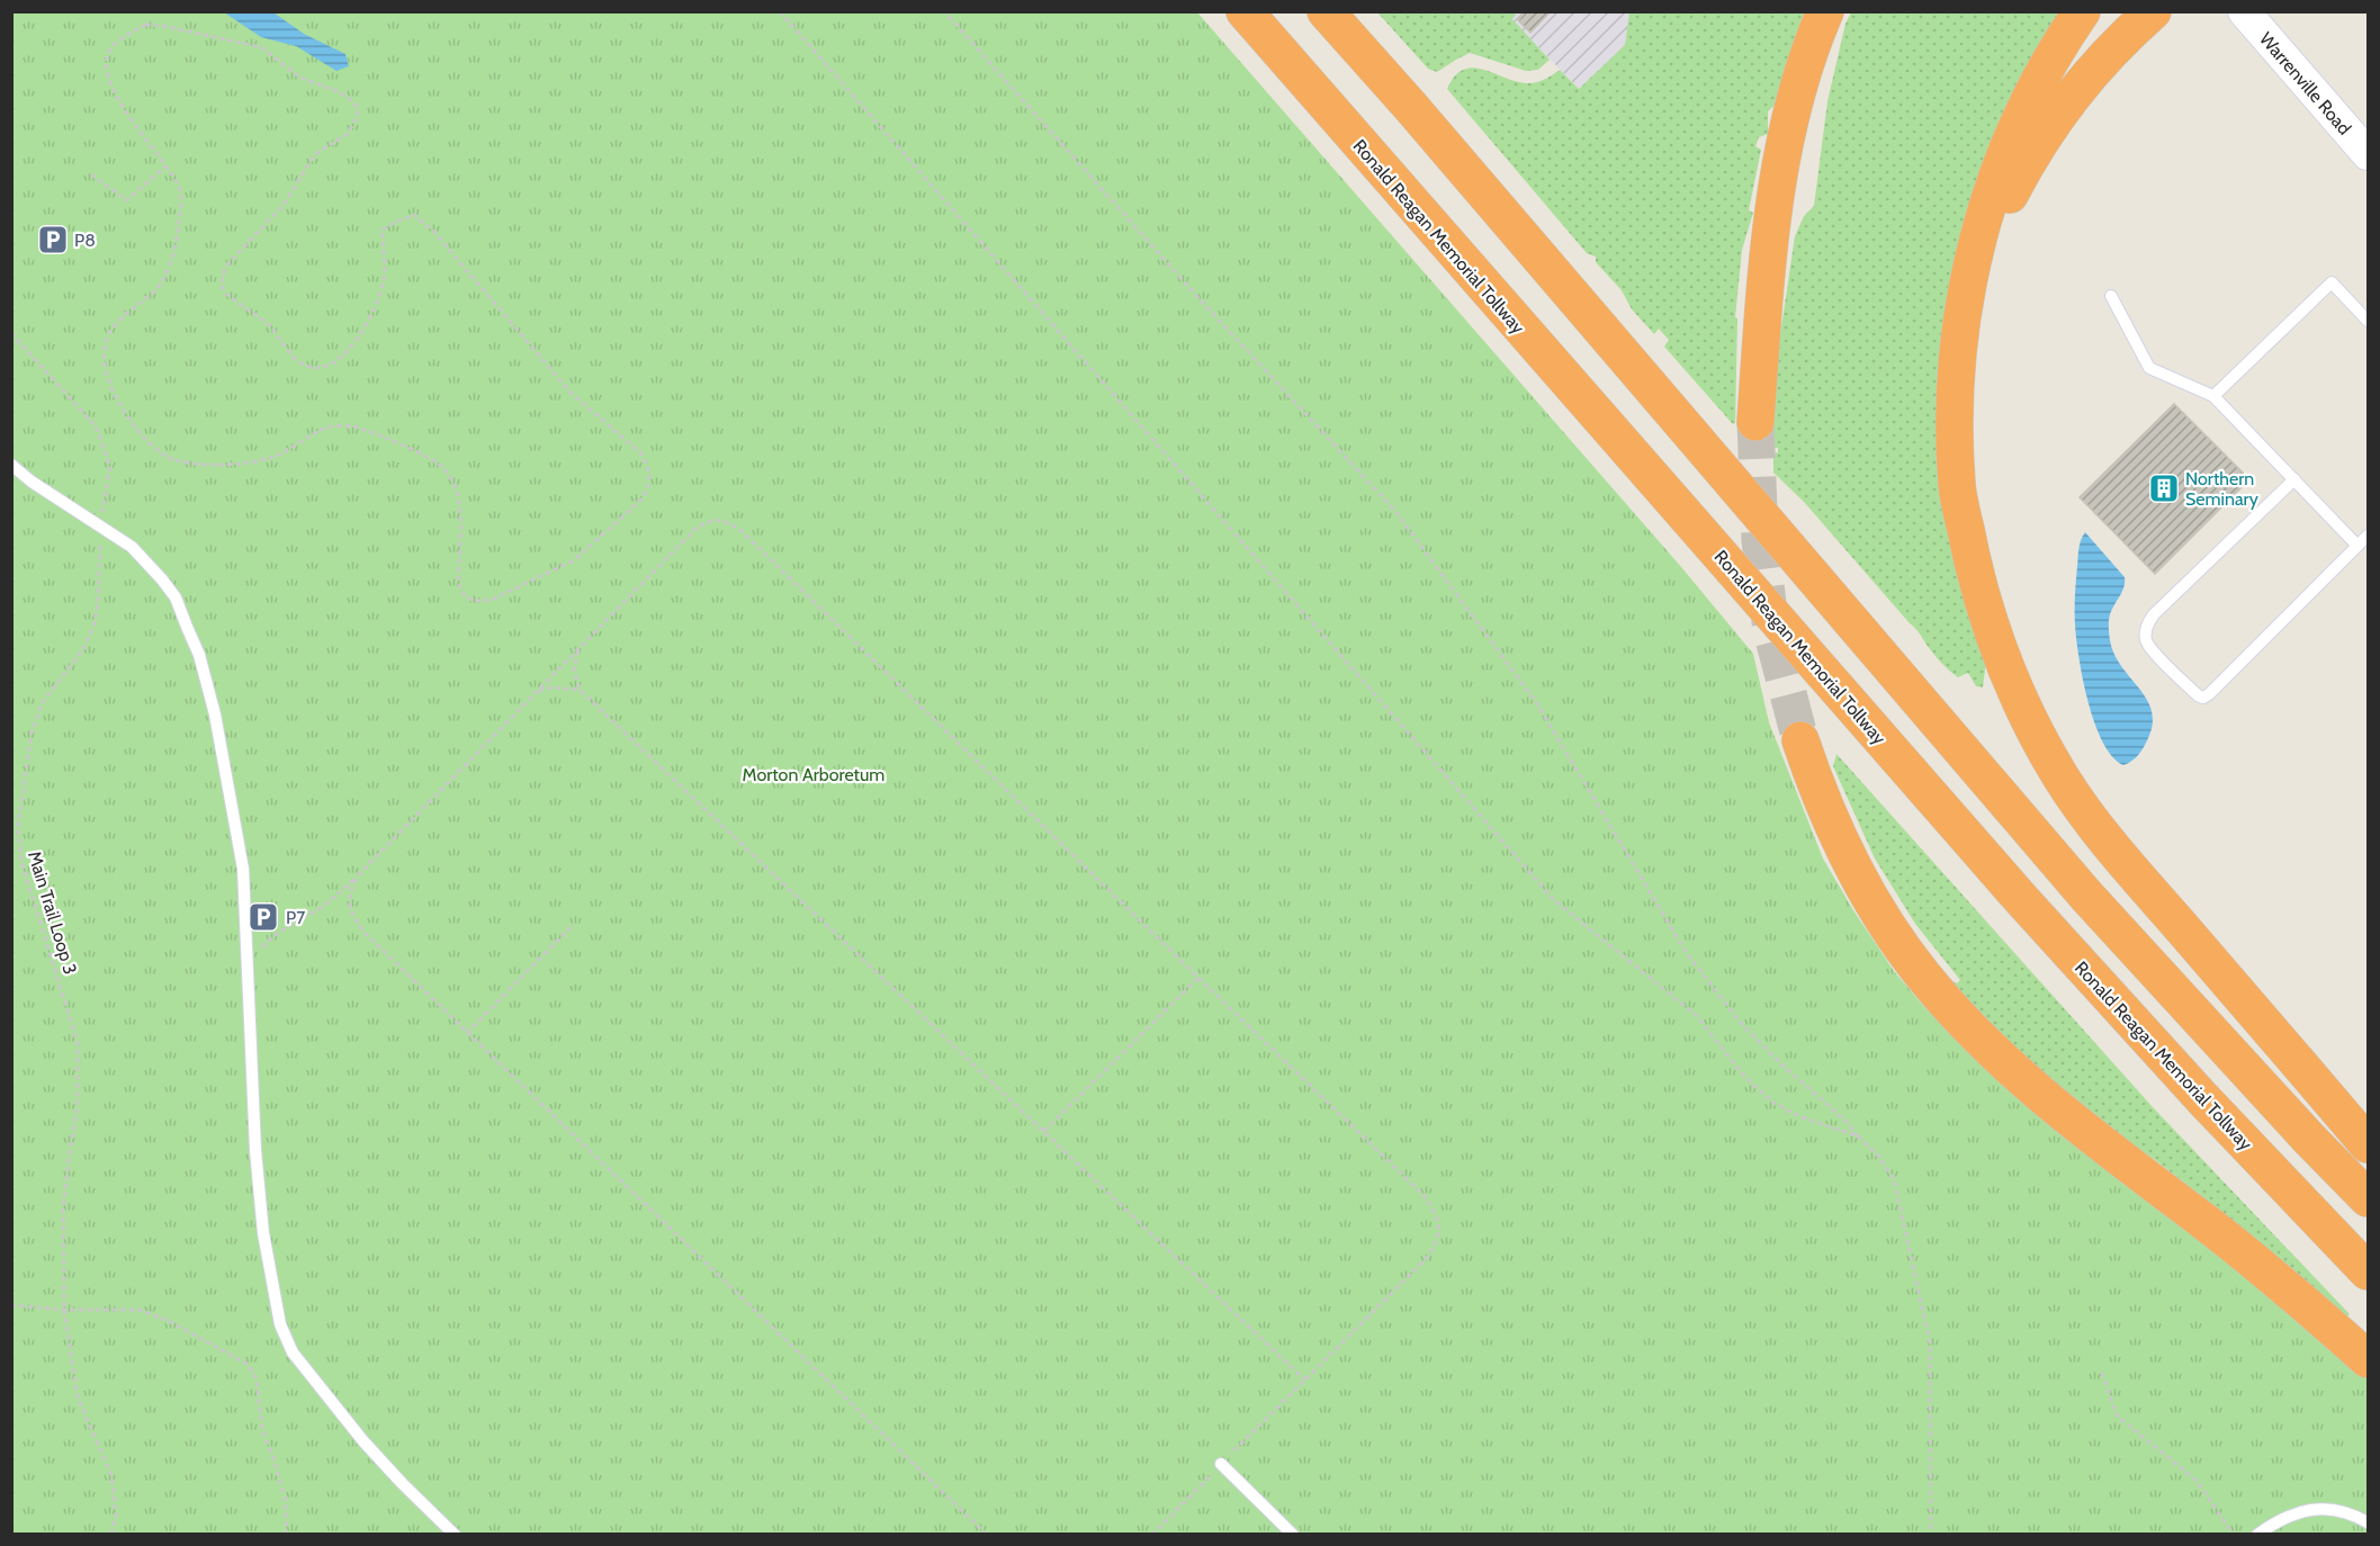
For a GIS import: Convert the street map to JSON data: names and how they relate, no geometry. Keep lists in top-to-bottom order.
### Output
{
  "streets": {
    "highway": ["Ronald Reagan Memorial Tollway"],
    "main road": ["Warrenville Road"],
    "path": ["Main Trail Loop 3"]
  },
  "parks": ["Morton Arboretum"],
  "places": {
    "parking": ["P8", "P7"],
    "building": ["Northern Seminary"]
  }
}
